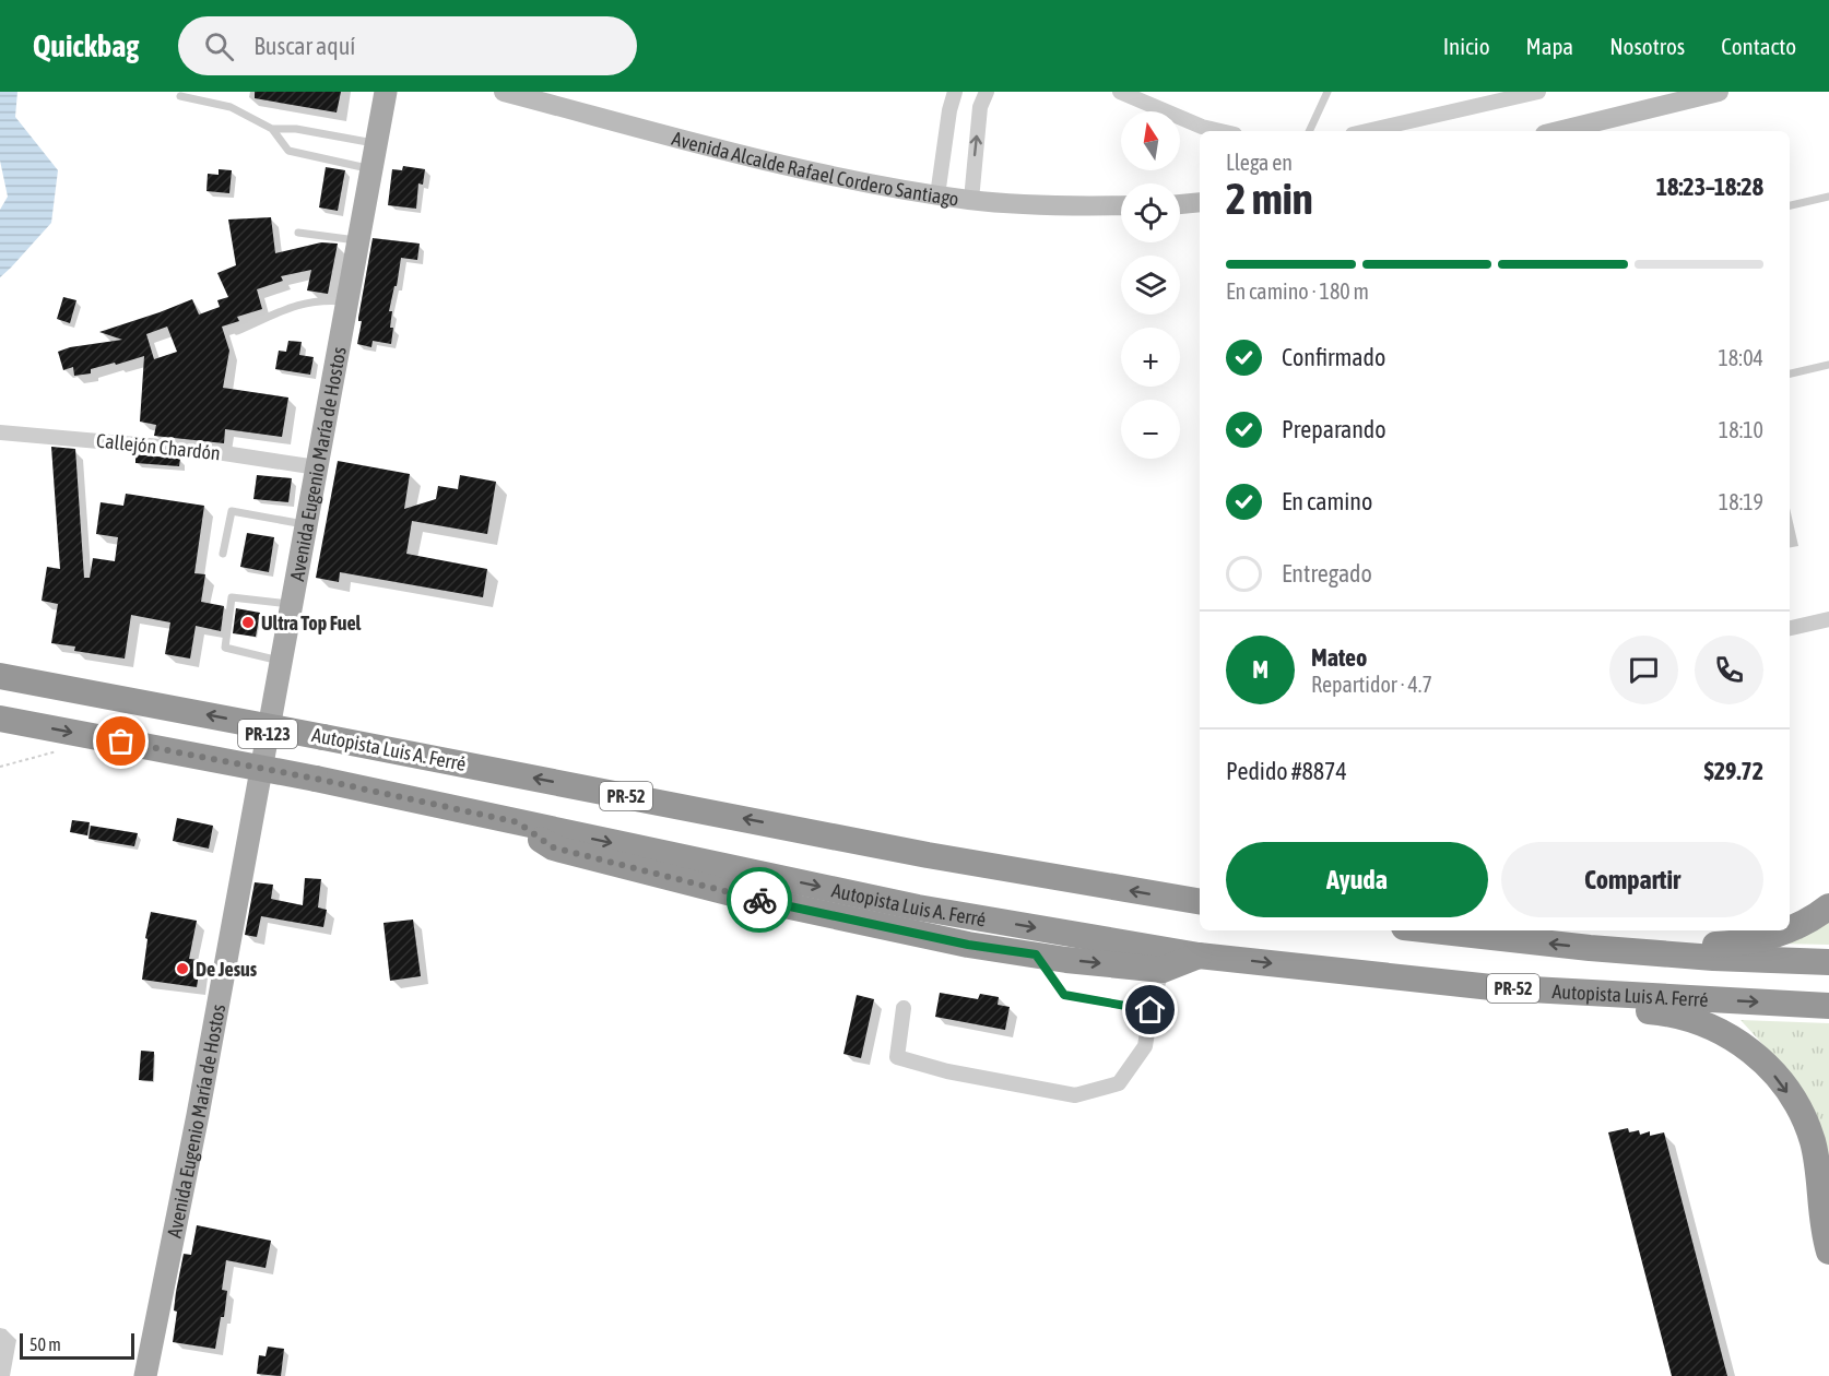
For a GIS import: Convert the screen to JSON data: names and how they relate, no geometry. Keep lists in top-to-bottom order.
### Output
{
  "streets": {
    "highway": ["Autopista Luis A. Ferré", "PR-52"],
    "main road": ["Avenida Eugenio María de Hostos", "PR-123"],
    "street": ["Avenida Alcalde Rafael Cordero Santiago", "Callejón Chardón"]
  },
  "crossings": [
    ["Callejón Chardón", "Avenida Eugenio María de Hostos"]
  ],
  "places": ["Ultra Top Fuel", "De Jesus"],
  "scale_bar": "50 m",
  "north": "top",
  "page": {
    "header": "Quickbag",
    "search": "Buscar aquí",
    "nav": [
      "Inicio",
      "Mapa",
      "Nosotros",
      "Contacto"
    ],
    "map_buttons": ["+", "−"],
    "heading": ["2 min", "Llega en", "18:23–18:28"],
    "panel": [
      "Mateo",
      "Repartidor · 4.7",
      "Pedido #8874",
      "$29.72"
    ],
    "bar": "En camino · 180 m",
    "list": [
      ["Confirmado", "18:04"],
      ["Preparando", "18:10"],
      ["En camino", "18:19"],
      "Entregado"
    ],
    "round": "M",
    "buttons": ["Ayuda", "Compartir"],
    "scale": "50 m"
  }
}
